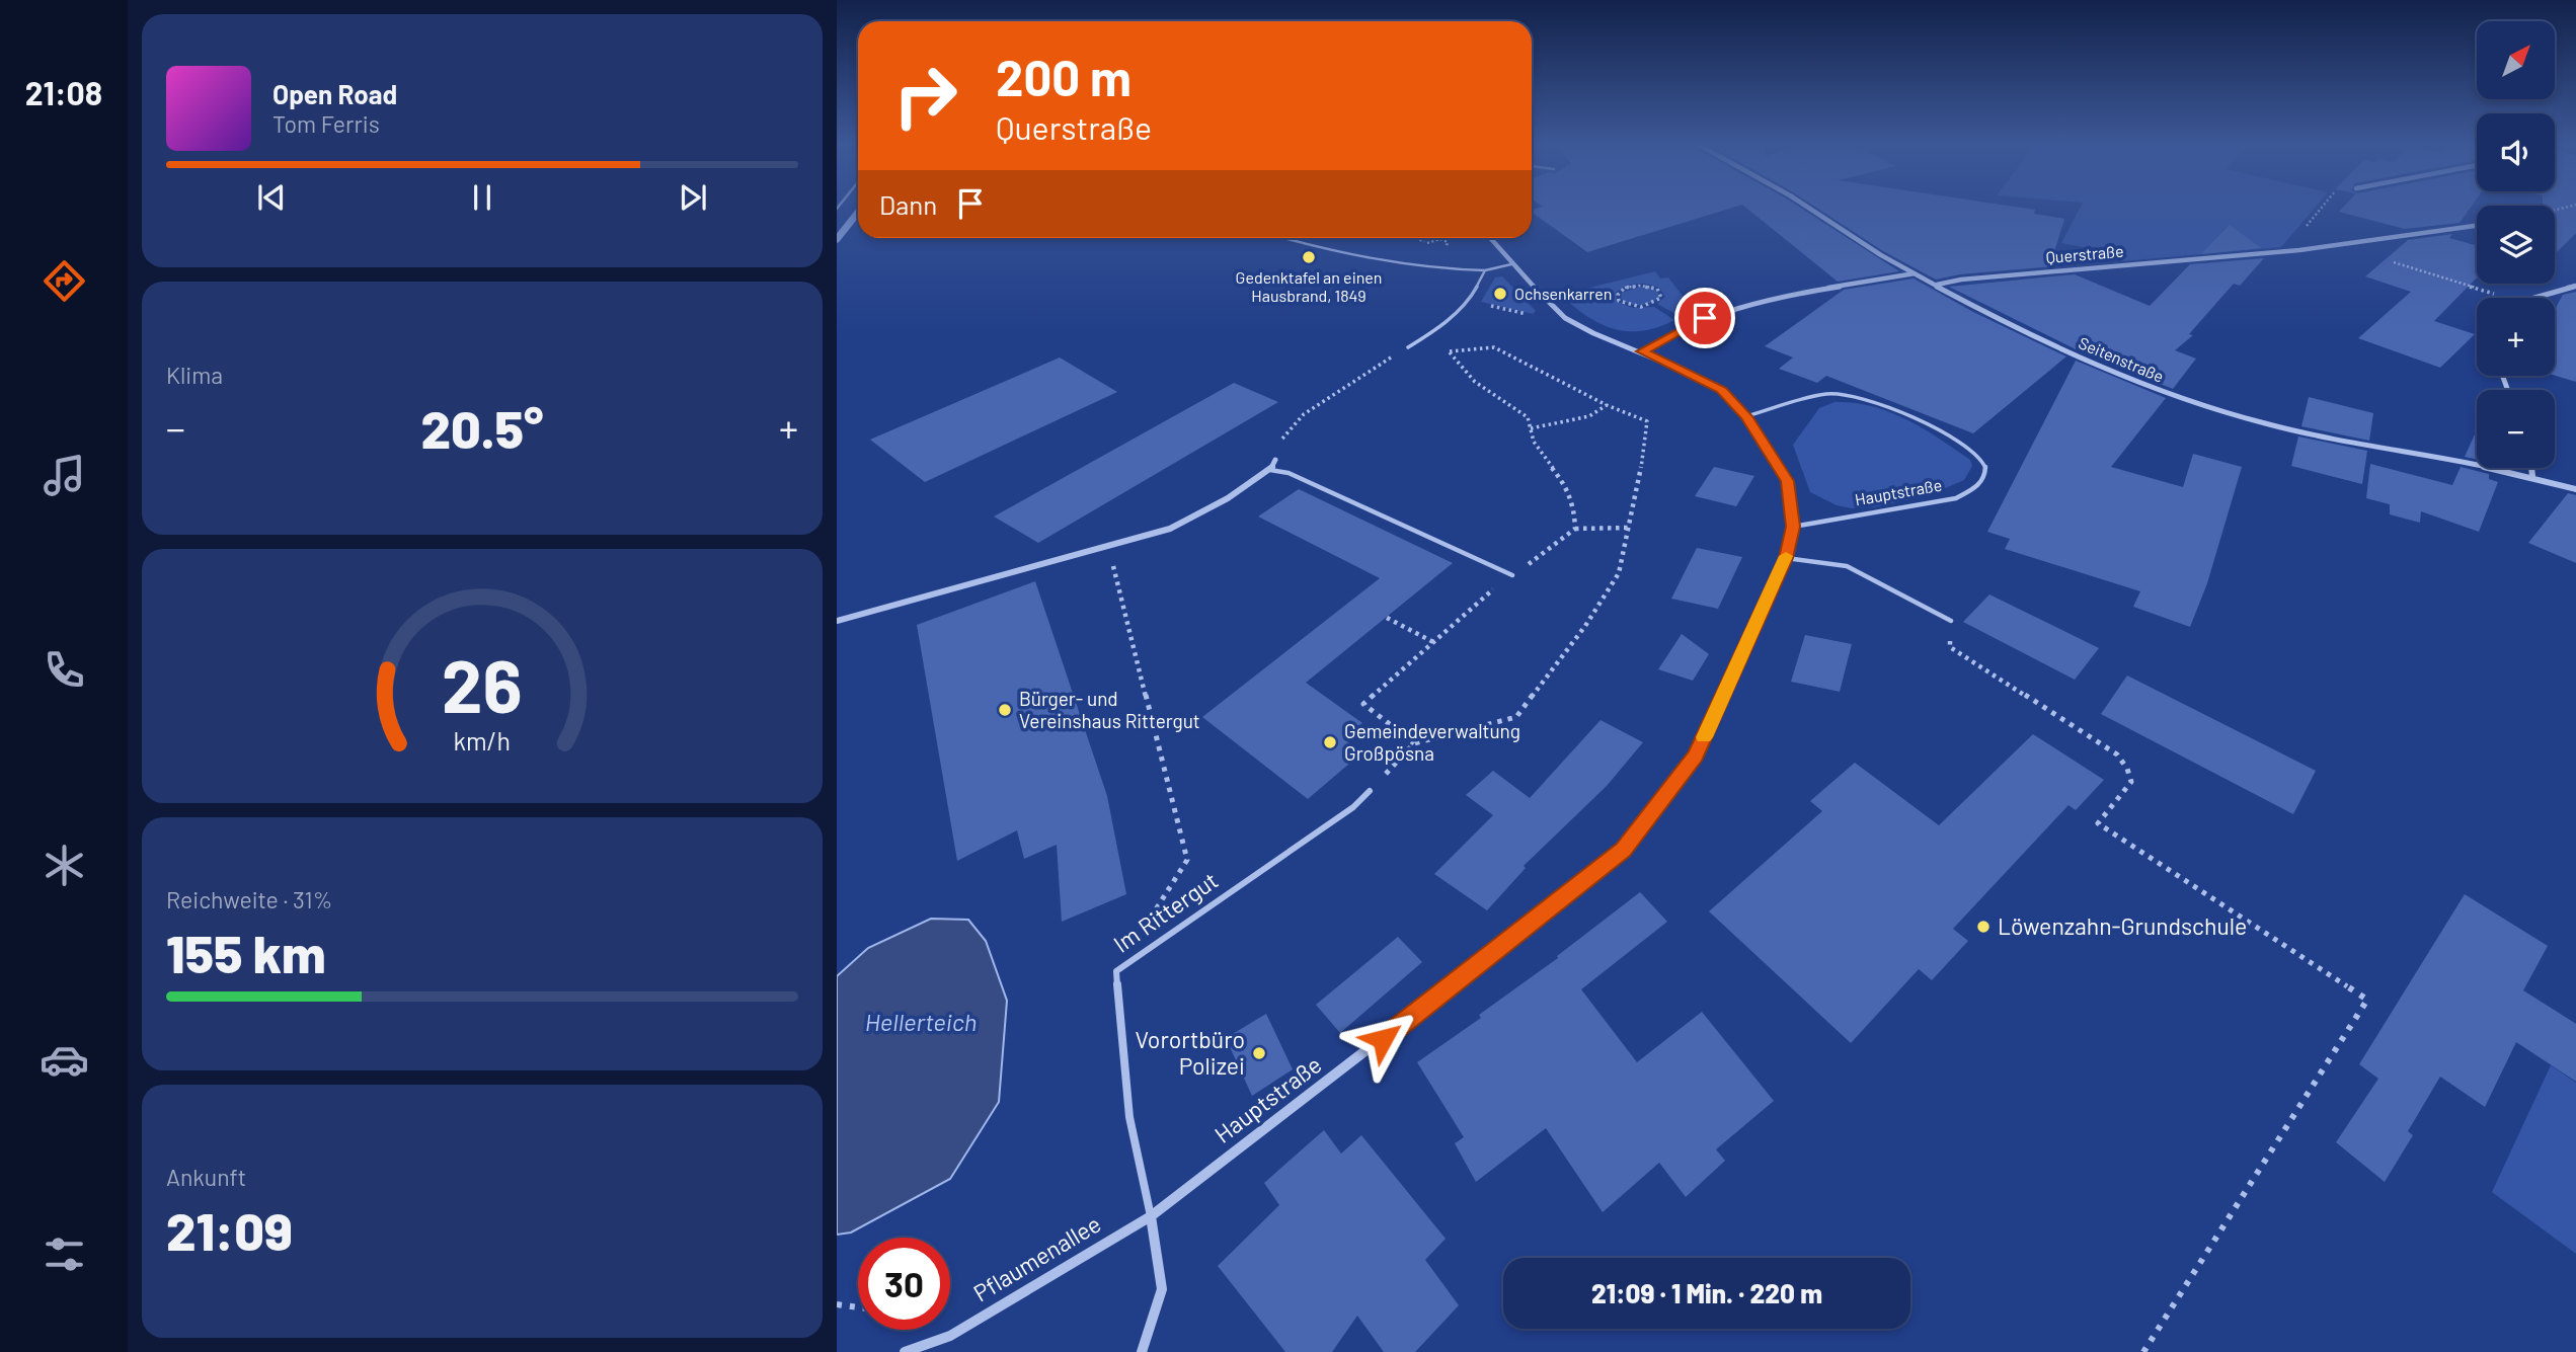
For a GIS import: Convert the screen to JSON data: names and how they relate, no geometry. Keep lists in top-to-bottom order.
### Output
{
  "streets": {
    "street": [
      "Querstraße",
      "Seitenstraße",
      "Hauptstraße",
      "Pflaumenallee"
    ],
    "lane": ["Im Rittergut"]
  },
  "crossings": [
    ["Querstraße", "Seitenstraße"],
    ["Hauptstraße", "Im Rittergut"],
    ["Hauptstraße", "Pflaumenallee"],
    ["Im Rittergut", "Pflaumenallee"]
  ],
  "water": ["Hellerteich"],
  "places": [
    "Gedenktafel an einen Hausbrand, 1849",
    "Ochsenkarren",
    "Bürger- und Vereinshaus Rittergut",
    "Gemeindeverwaltung Großpösna",
    "Löwenzahn-Grundschule",
    "Vorortbüro Polizei"
  ],
  "north": "top right",
  "page": {
    "tabs": "21:08",
    "map_buttons": ["+", "−"],
    "turn": ["200 m", "Querstraße"],
    "song": ["Open Road", "Tom Ferris"],
    "then": "Dann",
    "tile": [
      "Klima",
      ["Reichweite · 31%", "155 km"],
      ["Ankunft", "21:09"]
    ],
    "heat": ["−", "20.5°", "+"],
    "limit": "30",
    "trip": "21:09 · 1 Min. · 220 m",
    "gauge": ["26", "km/h"]
  }
}
